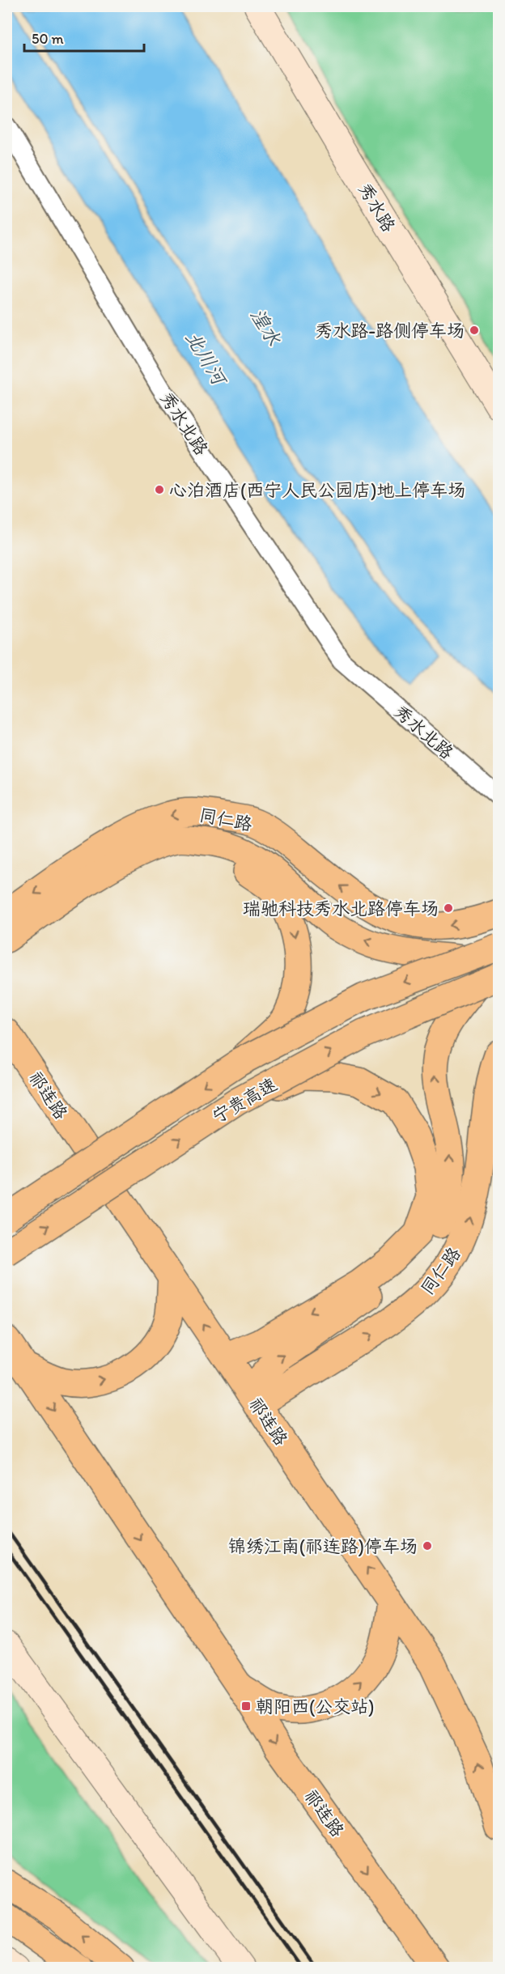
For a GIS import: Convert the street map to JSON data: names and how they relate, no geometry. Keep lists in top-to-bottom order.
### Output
{
  "streets": {
    "main road": ["同仁路", "祁连路", "宁贵高速"],
    "street": ["秀水路", "秀水北路"]
  },
  "crossings": [
    ["同仁路", "祁连路"]
  ],
  "water": ["湟水", "北川河"],
  "places": {
    "other": [
      "秀水路-路侧停车场",
      "心泊酒店(西宁人民公园店)地上停车场",
      "瑞驰科技秀水北路停车场",
      "锦绣江南(祁连路)停车场"
    ],
    "transit": ["朝阳西(公交站)"]
  },
  "scale_bar": "50 m"
}
